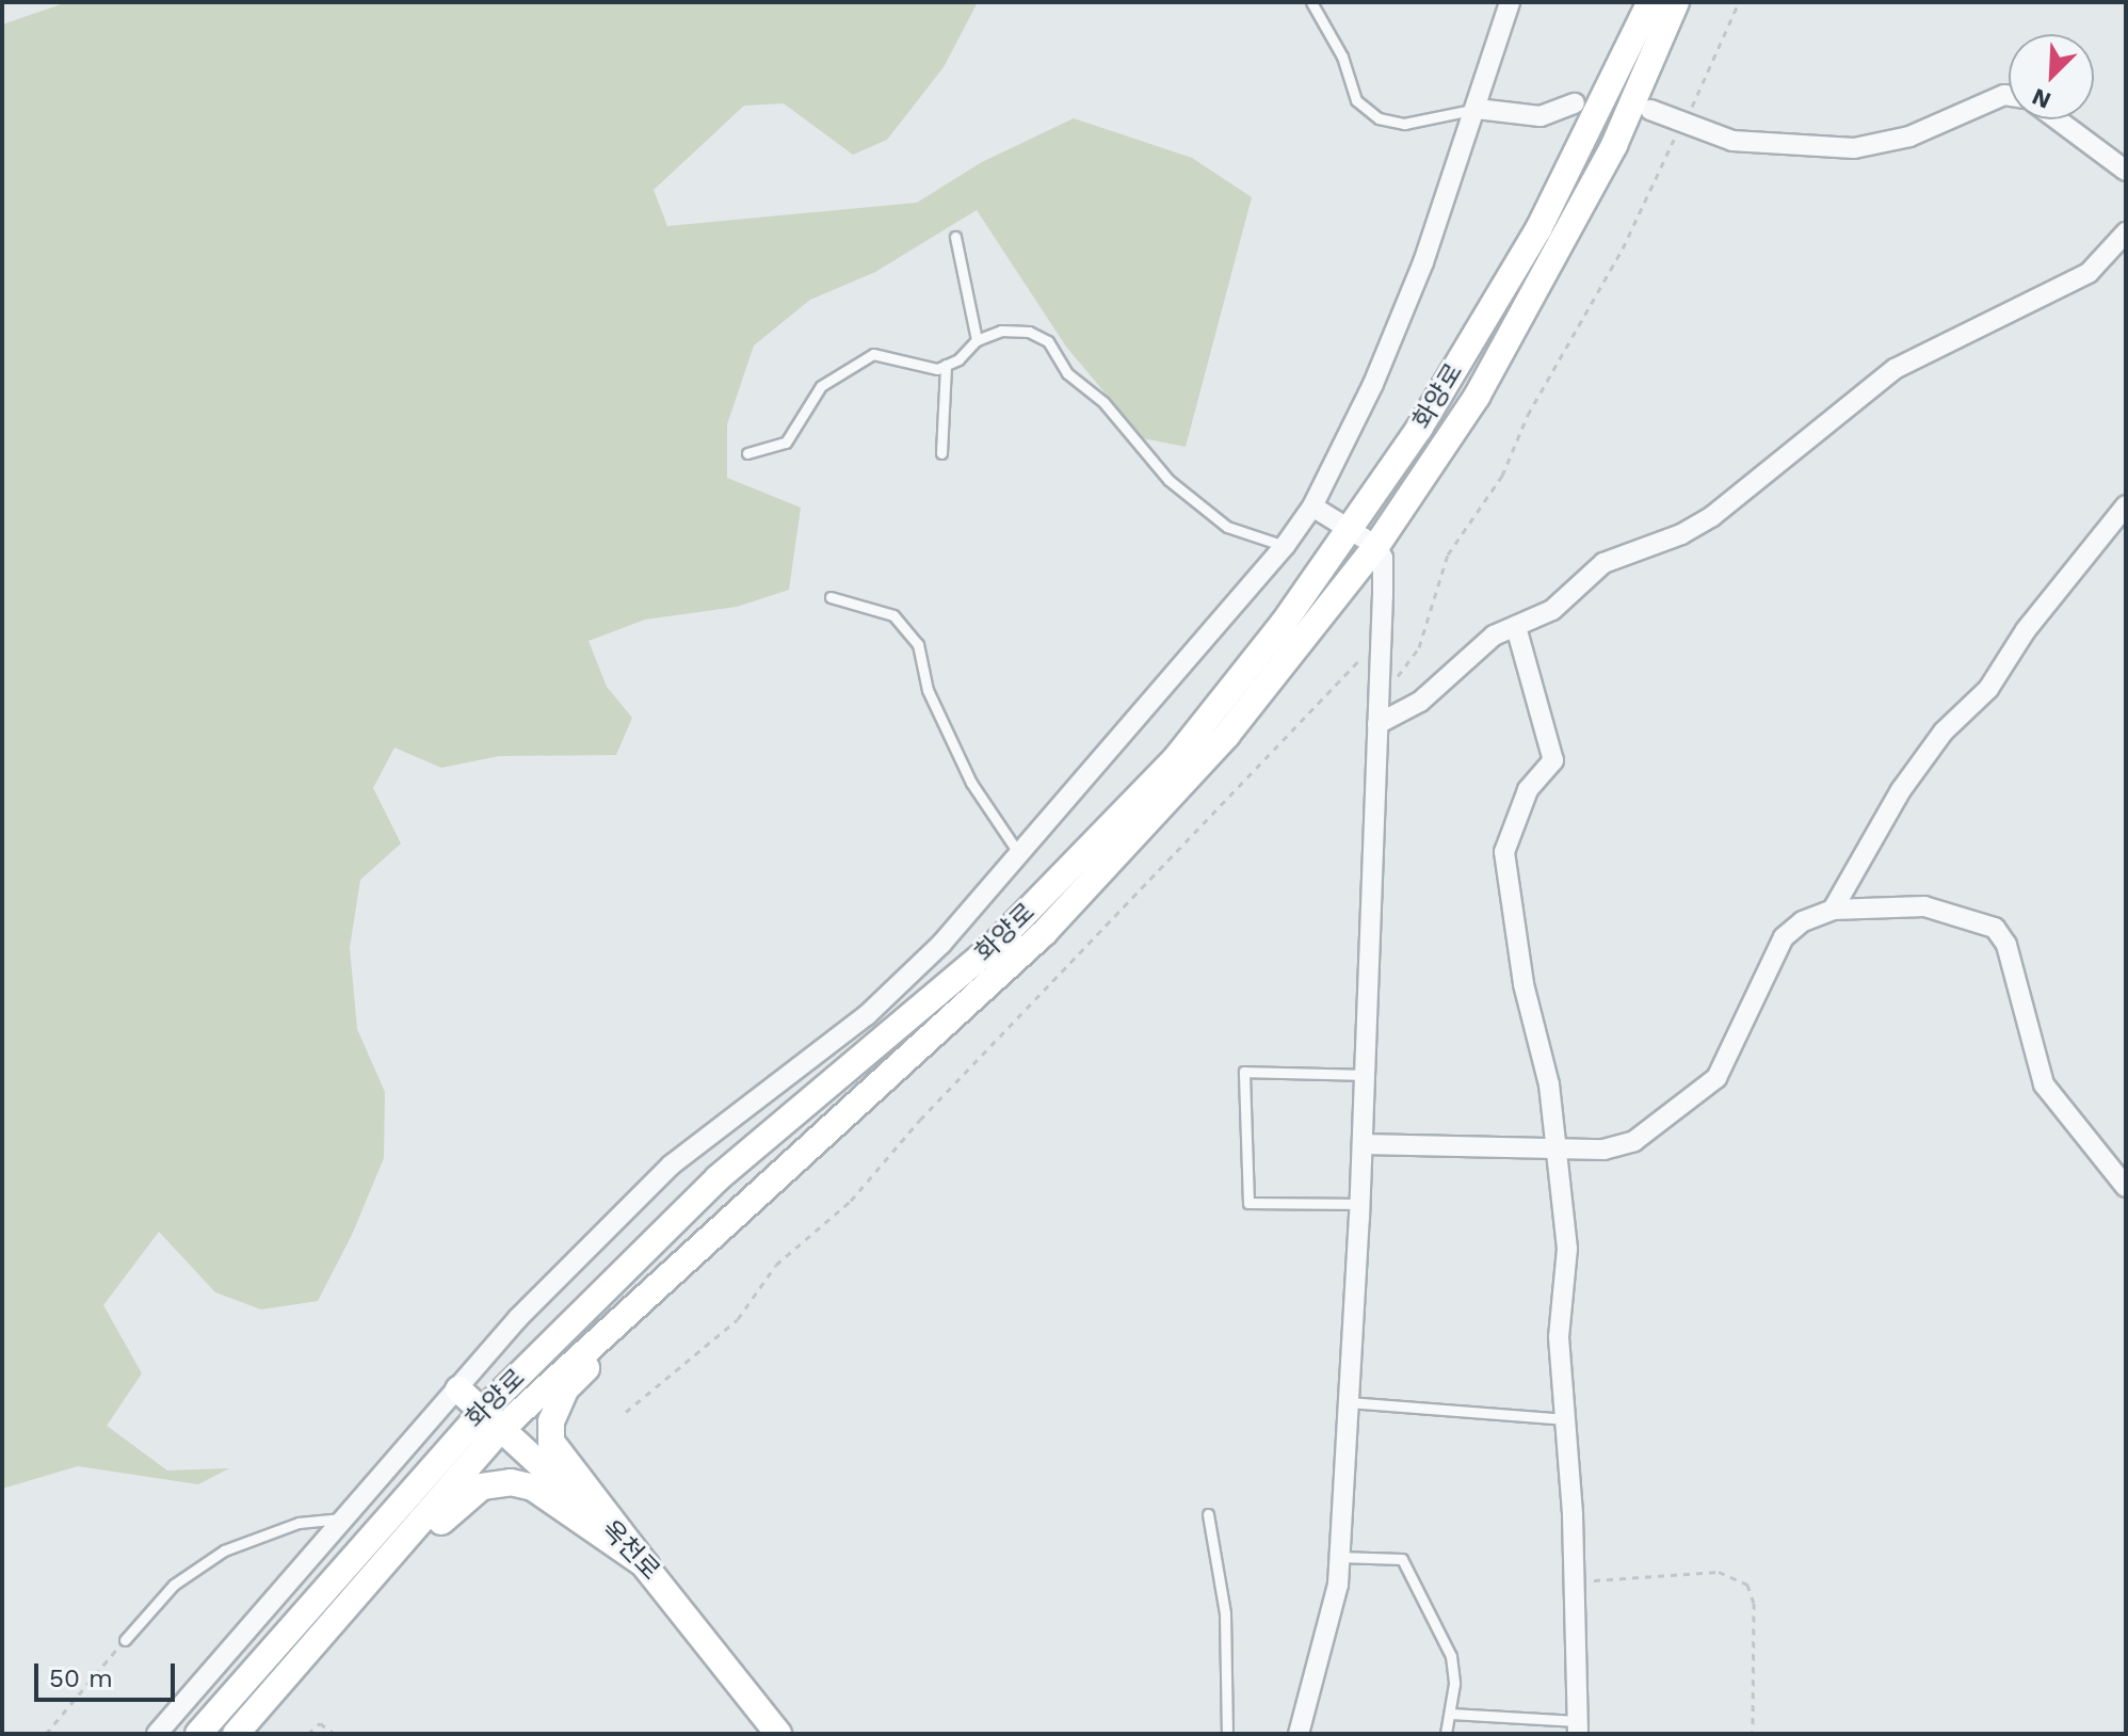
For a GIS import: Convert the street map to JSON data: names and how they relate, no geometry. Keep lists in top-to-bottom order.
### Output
{
  "streets": {
    "main road": ["화양로", "옥천로"]
  },
  "crossings": [
    ["화양로", "옥천로"]
  ],
  "scale_bar": "50 m",
  "north": "bottom left"
}
